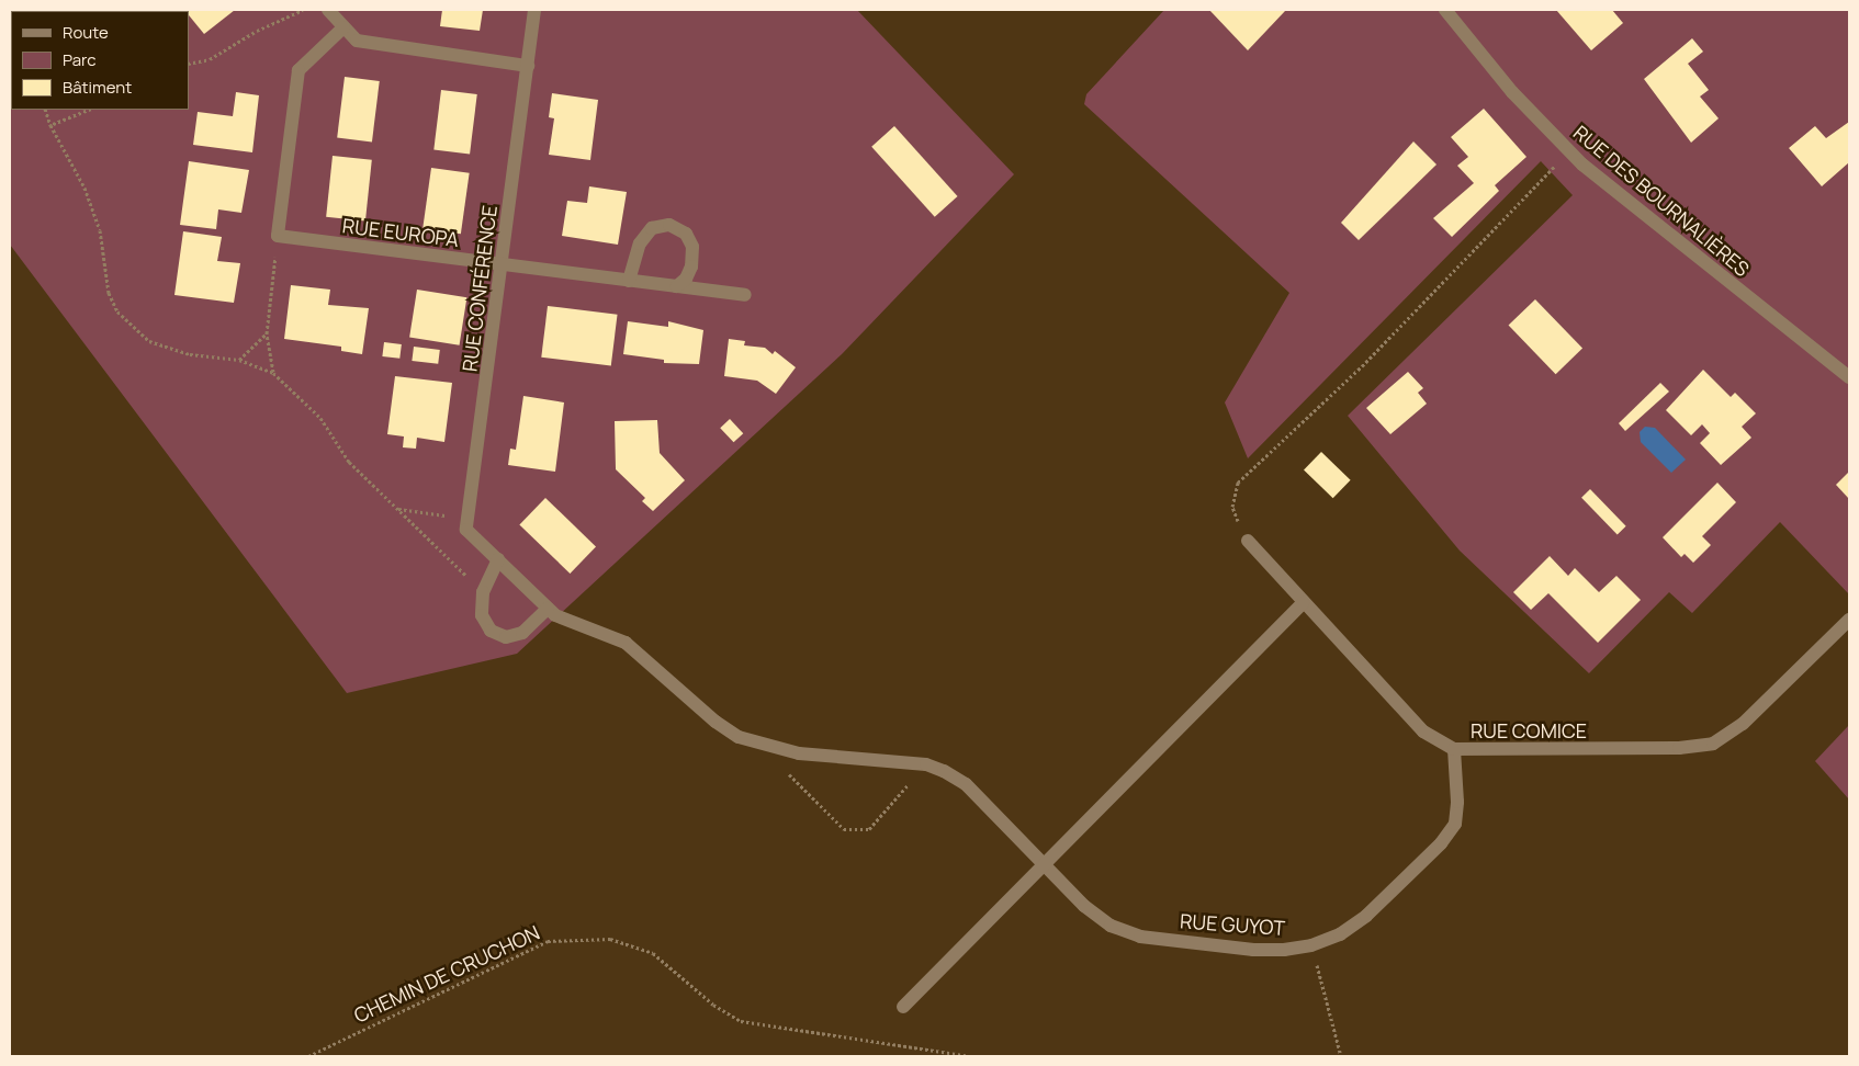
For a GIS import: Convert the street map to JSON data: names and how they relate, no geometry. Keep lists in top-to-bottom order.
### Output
{
  "streets": {
    "street": [
      "RUE DES BOURNALIÈRES",
      "RUE EUROPA",
      "RUE CONFÉRENCE",
      "RUE COMICE",
      "RUE GUYOT"
    ],
    "path": ["CHEMIN DE CRUCHON"]
  },
  "crossings": [
    ["RUE EUROPA", "RUE CONFÉRENCE"],
    ["RUE COMICE", "RUE GUYOT"]
  ],
  "legend": ["Route", "Parc", "Bâtiment"]
}
